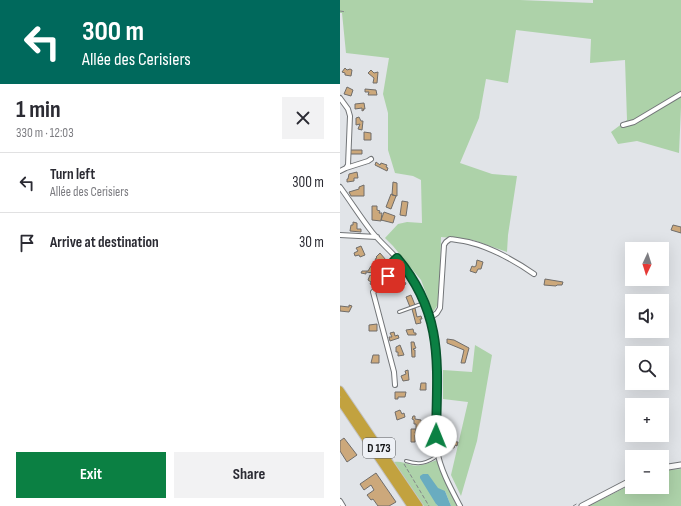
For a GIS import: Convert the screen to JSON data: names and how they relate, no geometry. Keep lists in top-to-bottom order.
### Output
{
  "streets": {
    "highway": ["D 173"]
  },
  "north": "bottom",
  "page": {
    "turn": ["300 m", "Allée des Cerisiers"],
    "heading": ["1 min", "330 m · 12:03"],
    "list": [
      {
        "name": "Turn left",
        "note": "Allée des Cerisiers",
        "value": "300 m"
      },
      {
        "name": "Arrive at destination",
        "value": "30 m"
      }
    ],
    "map_buttons": ["+", "−"],
    "buttons": ["Exit", "Share"]
  }
}
